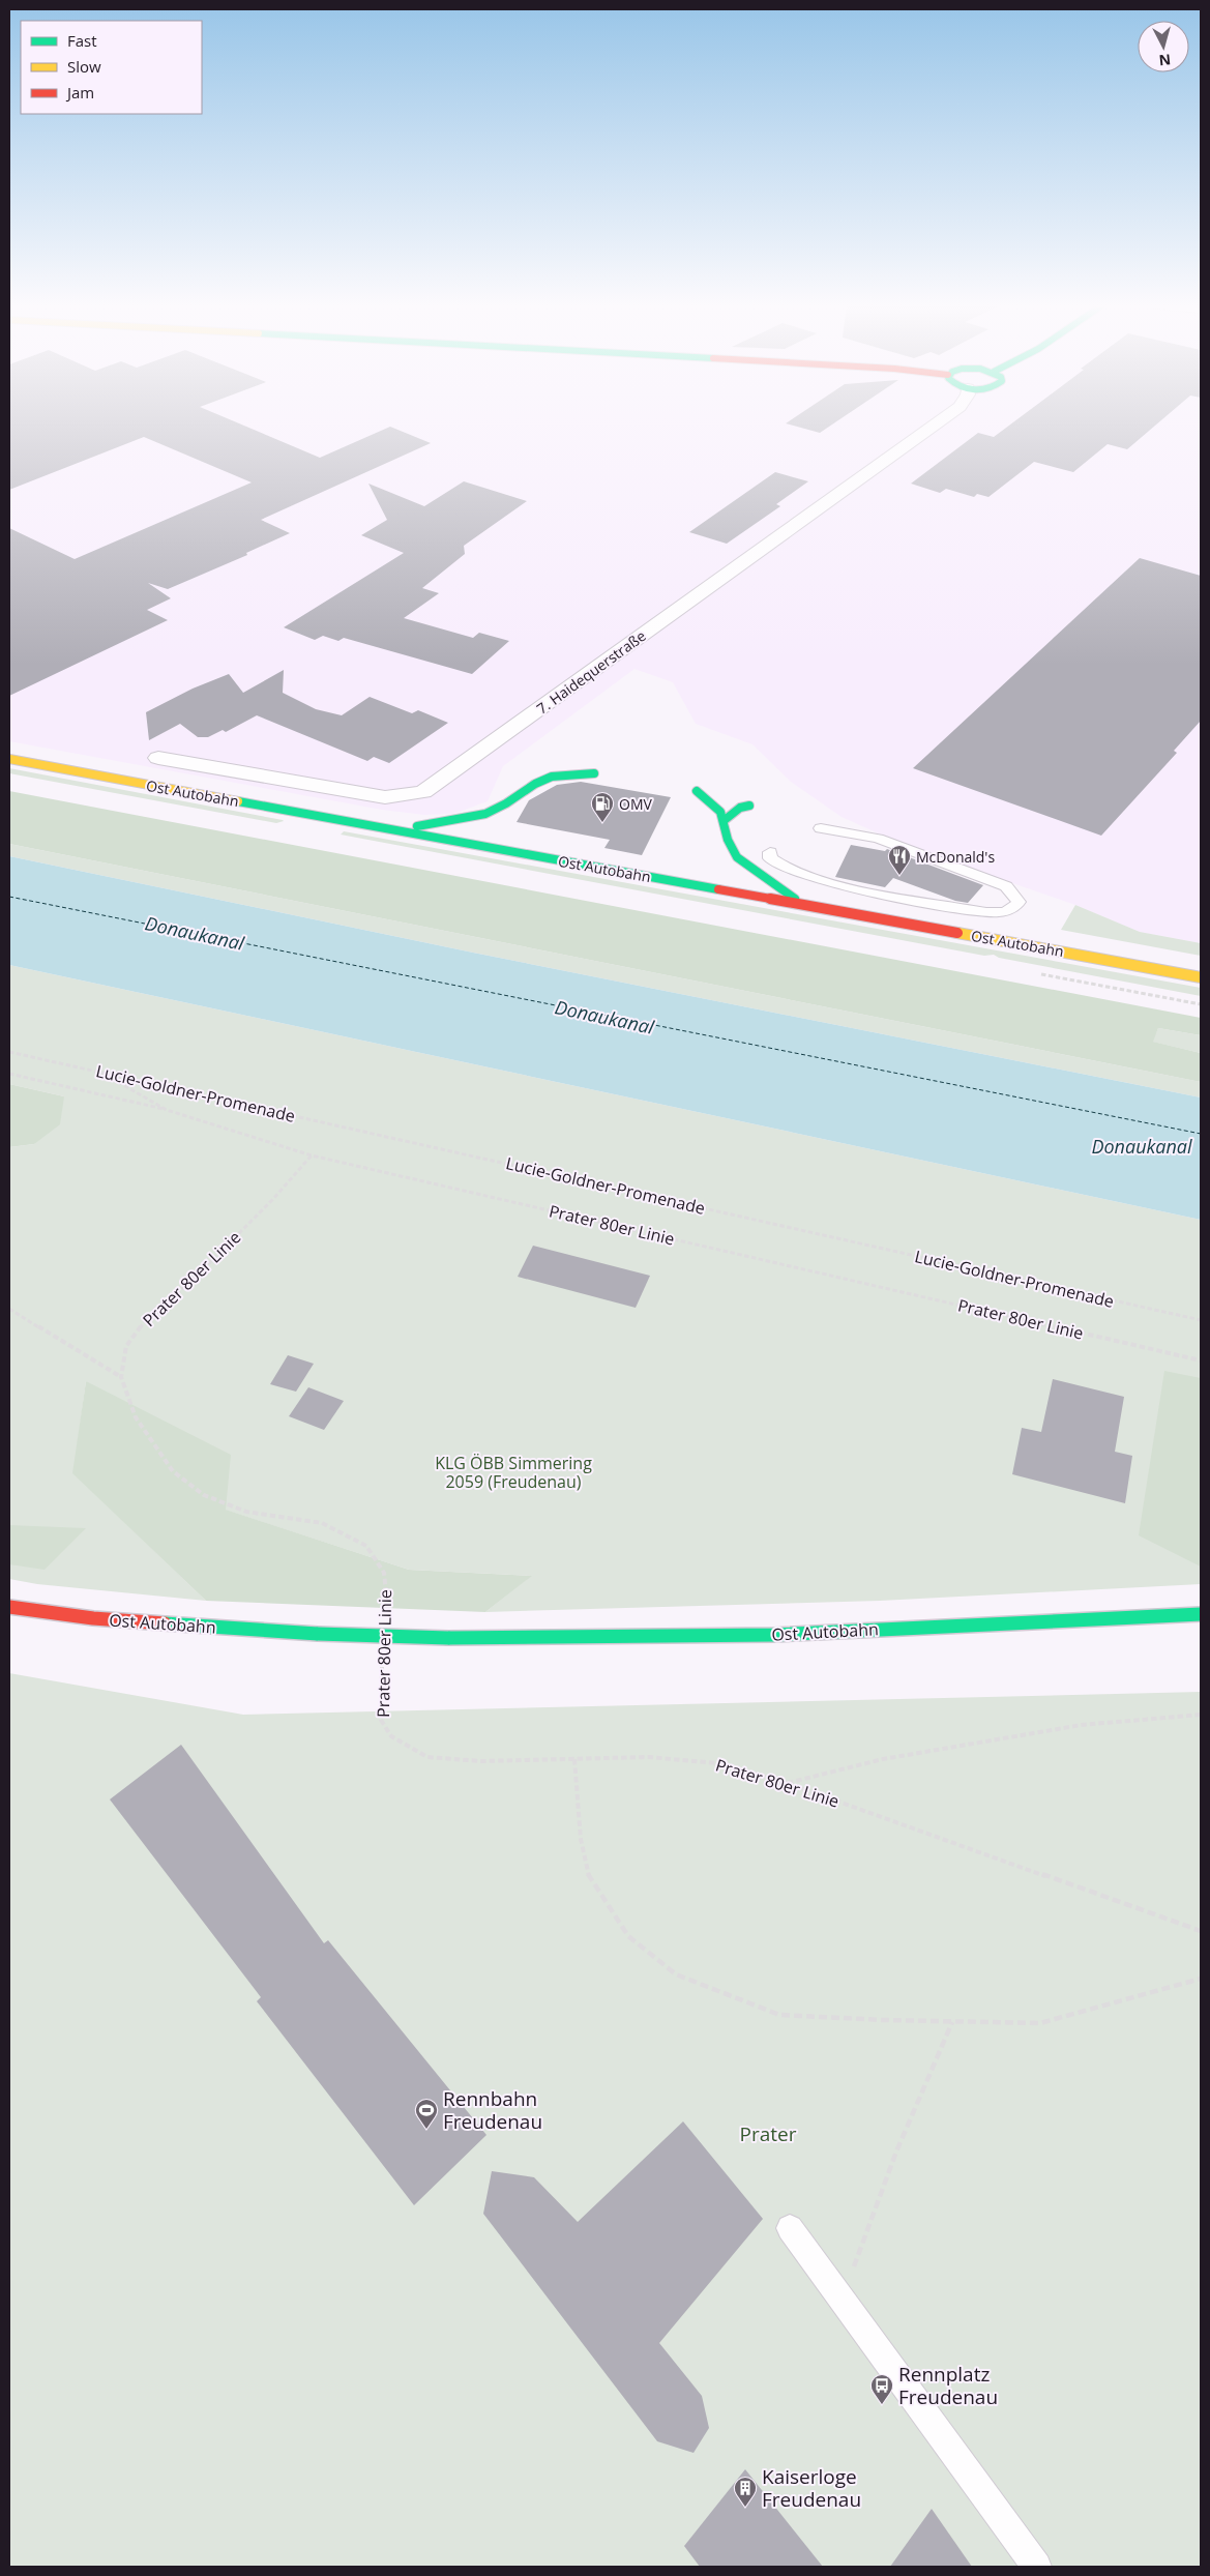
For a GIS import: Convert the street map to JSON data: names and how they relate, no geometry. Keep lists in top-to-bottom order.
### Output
{
  "streets": {
    "main road": ["Ost Autobahn"],
    "street": ["7. Haidequerstraße"],
    "path": ["Lucie-Goldner-Promenade", "Prater 80er Linie"]
  },
  "water": ["Donaukanal"],
  "parks": ["KLG ÖBB Simmering 2059 (Freudenau)", "Prater"],
  "places": {
    "fuel station": ["OMV"],
    "restaurant": ["McDonald's"],
    "sports": ["Rennbahn Freudenau"],
    "bus stop": ["Rennplatz Freudenau"],
    "building": ["Kaiserloge Freudenau"]
  },
  "legend": ["Fast", "Slow", "Jam"],
  "north": "bottom"
}
